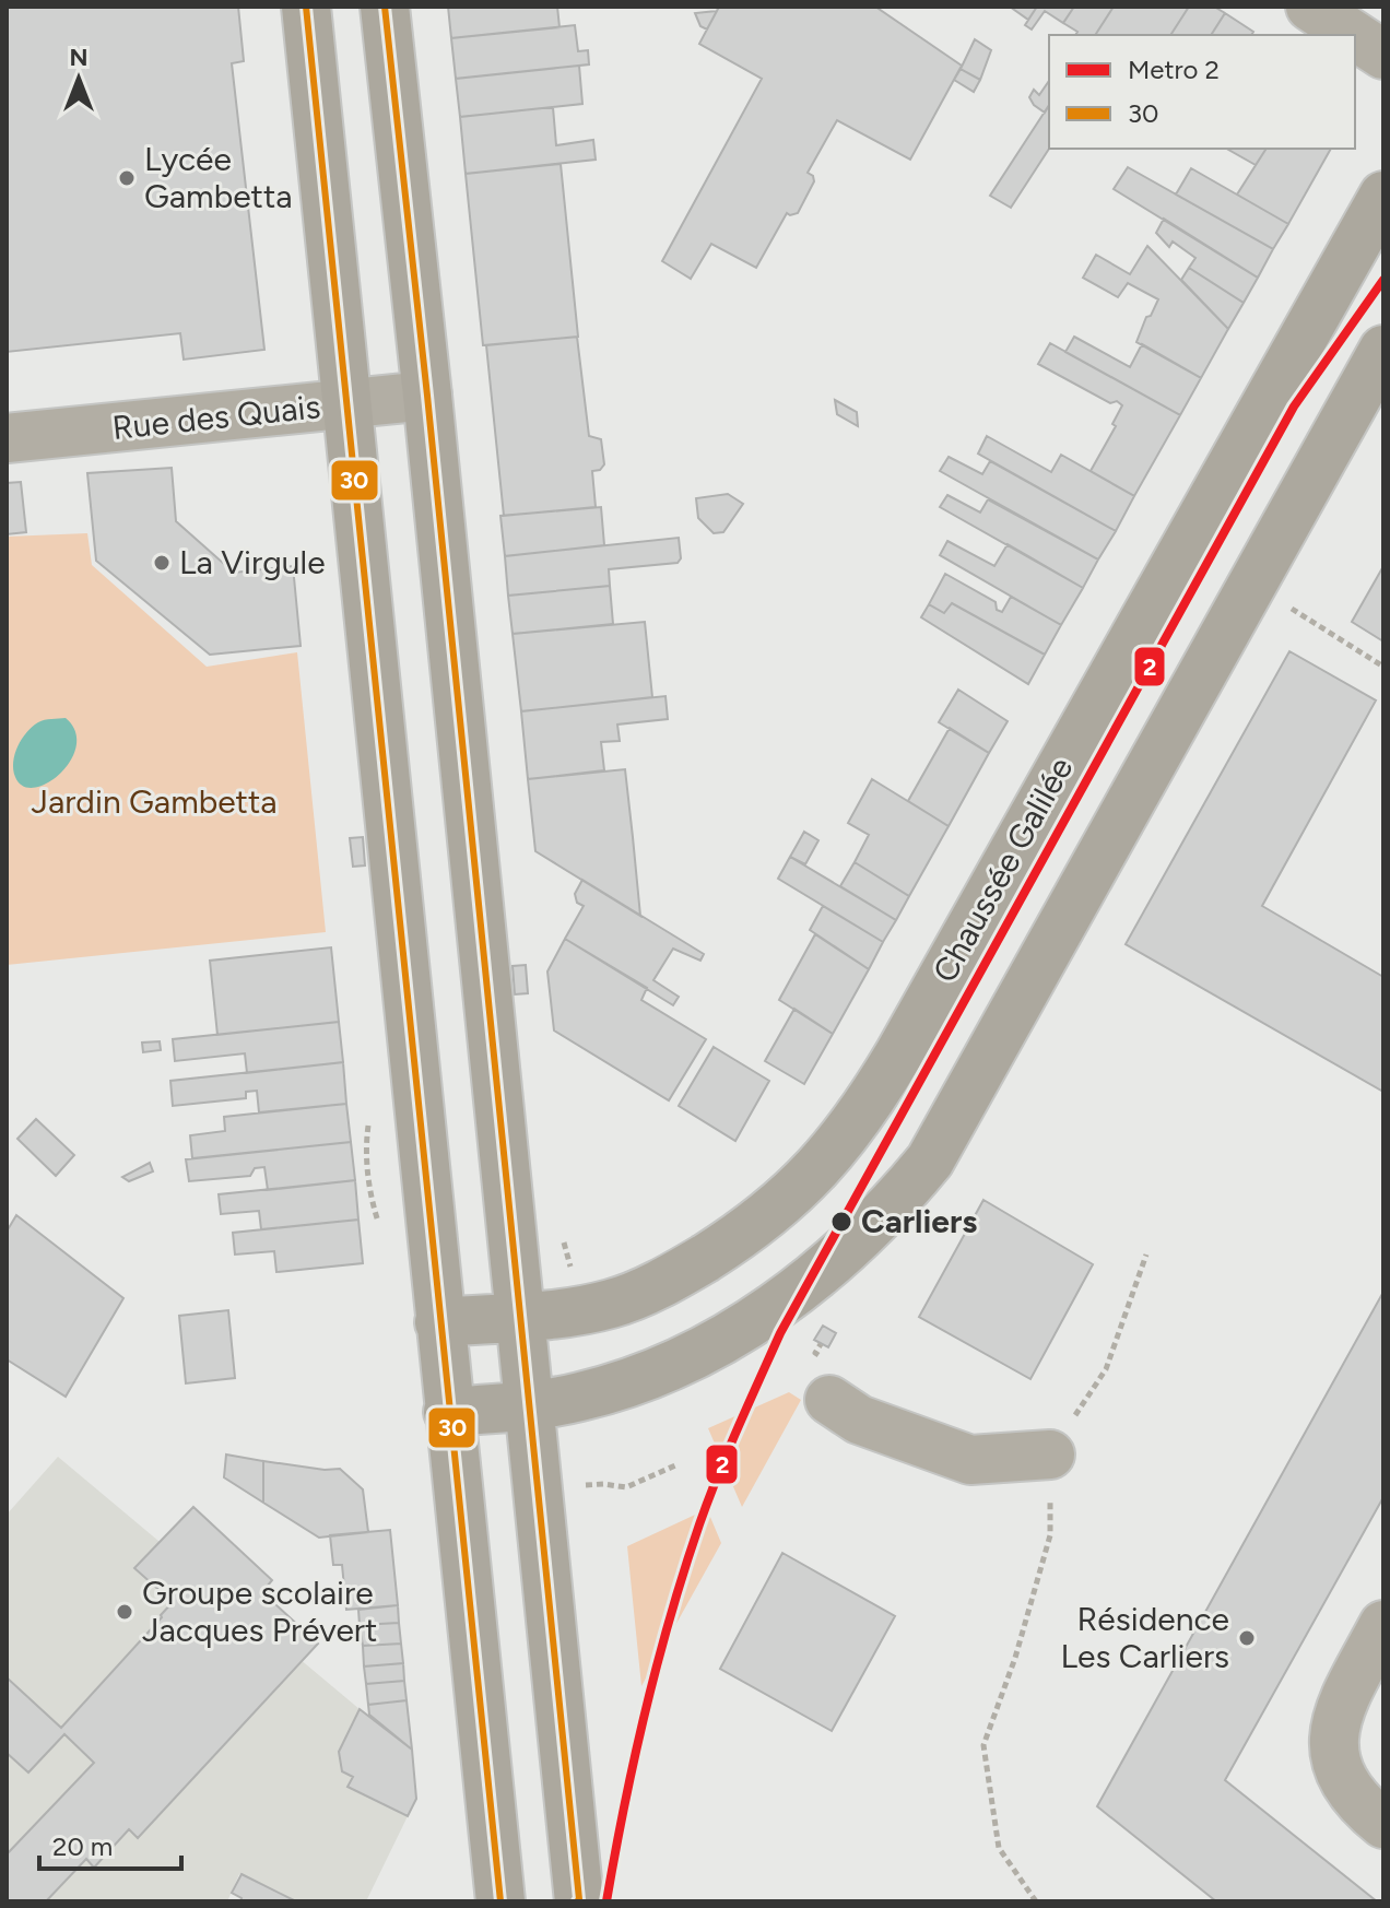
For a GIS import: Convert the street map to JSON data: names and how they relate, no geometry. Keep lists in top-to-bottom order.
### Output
{
  "streets": {
    "main road": ["Chaussée Galilée"],
    "street": ["Rue des Quais"]
  },
  "parks": ["Jardin Gambetta"],
  "places": [
    "Lycée Gambetta",
    "La Virgule",
    "Carliers",
    "Groupe scolaire Jacques Prévert",
    "Résidence Les Carliers"
  ],
  "lines": ["transit line 30", "metro line 2"],
  "legend": ["Metro 2", "30"],
  "scale_bar": "20 m",
  "north": "top"
}
